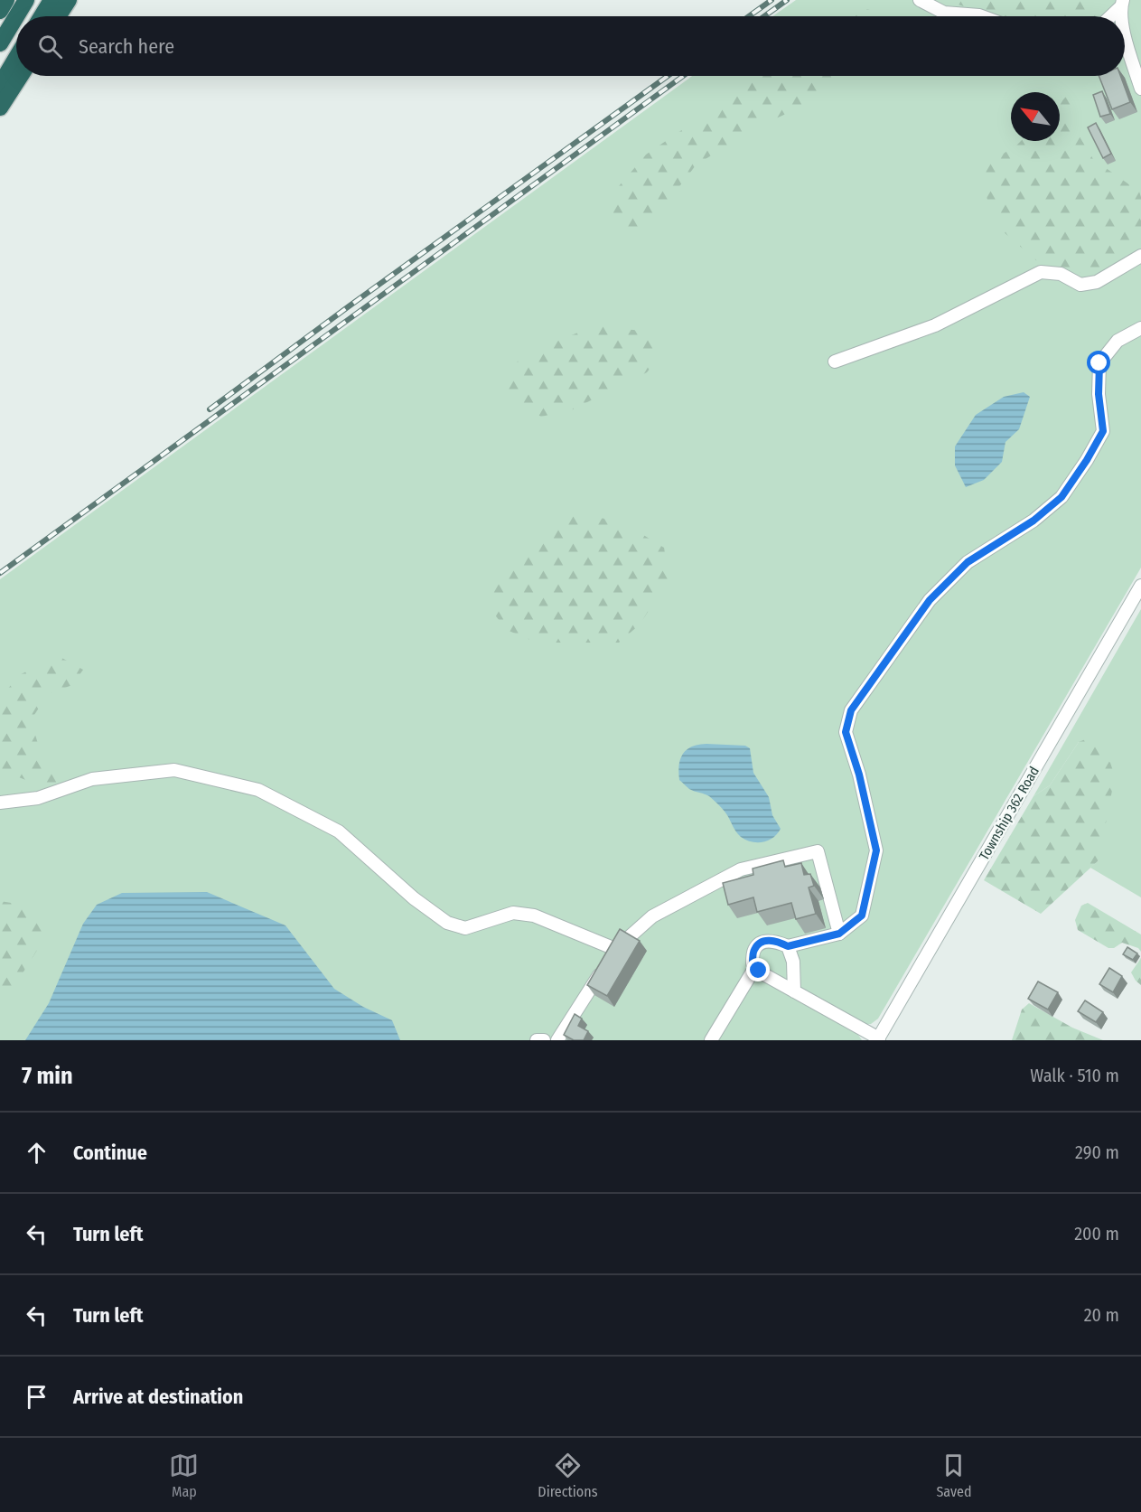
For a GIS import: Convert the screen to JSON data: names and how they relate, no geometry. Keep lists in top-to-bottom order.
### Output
{
  "streets": {
    "street": ["Township 362 Road"]
  },
  "north": "top left",
  "page": {
    "search": "Search here",
    "heading": ["7 min", "Walk · 510 m"],
    "list": [
      ["Continue", "290 m"],
      ["Turn left", "200 m"],
      ["Turn left", "20 m"],
      "Arrive at destination"
    ],
    "nav": ["Map", "Directions", "Saved"]
  }
}
